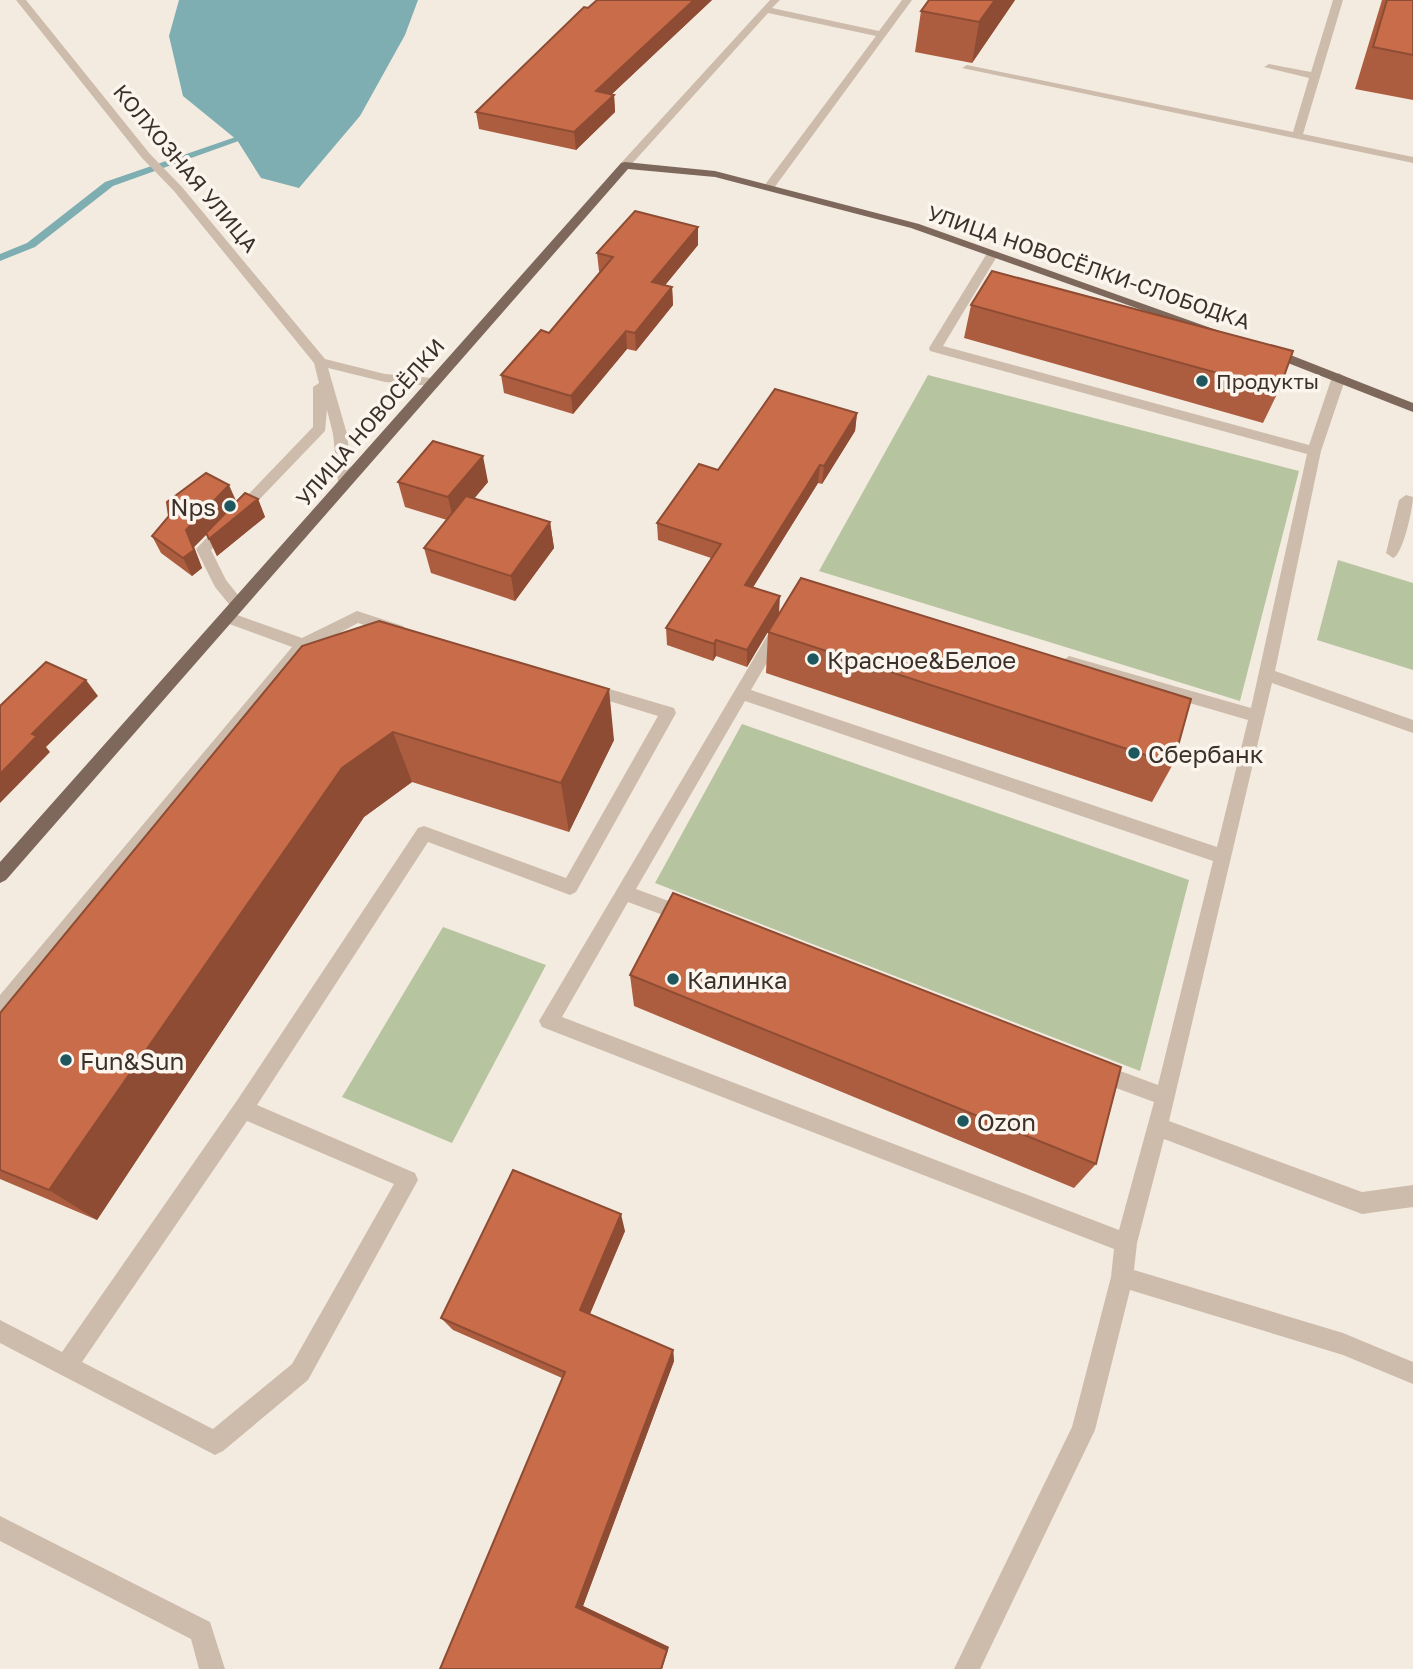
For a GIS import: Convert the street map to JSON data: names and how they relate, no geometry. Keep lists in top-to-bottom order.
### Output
{
  "streets": {
    "main road": ["УЛИЦА НОВОСЁЛКИ-СЛОБОДКА", "УЛИЦА НОВОСЁЛКИ"],
    "street": ["КОЛХОЗНАЯ УЛИЦА"]
  },
  "crossings": [
    ["КОЛХОЗНАЯ УЛИЦА", "УЛИЦА НОВОСЁЛКИ"],
    ["УЛИЦА НОВОСЁЛКИ-СЛОБОДКА", "УЛИЦА НОВОСЁЛКИ"]
  ],
  "places": [
    "Продукты",
    "Nps",
    "Красное&Белое",
    "Сбербанк",
    "Калинка",
    "Fun&Sun",
    "Ozon"
  ]
}
